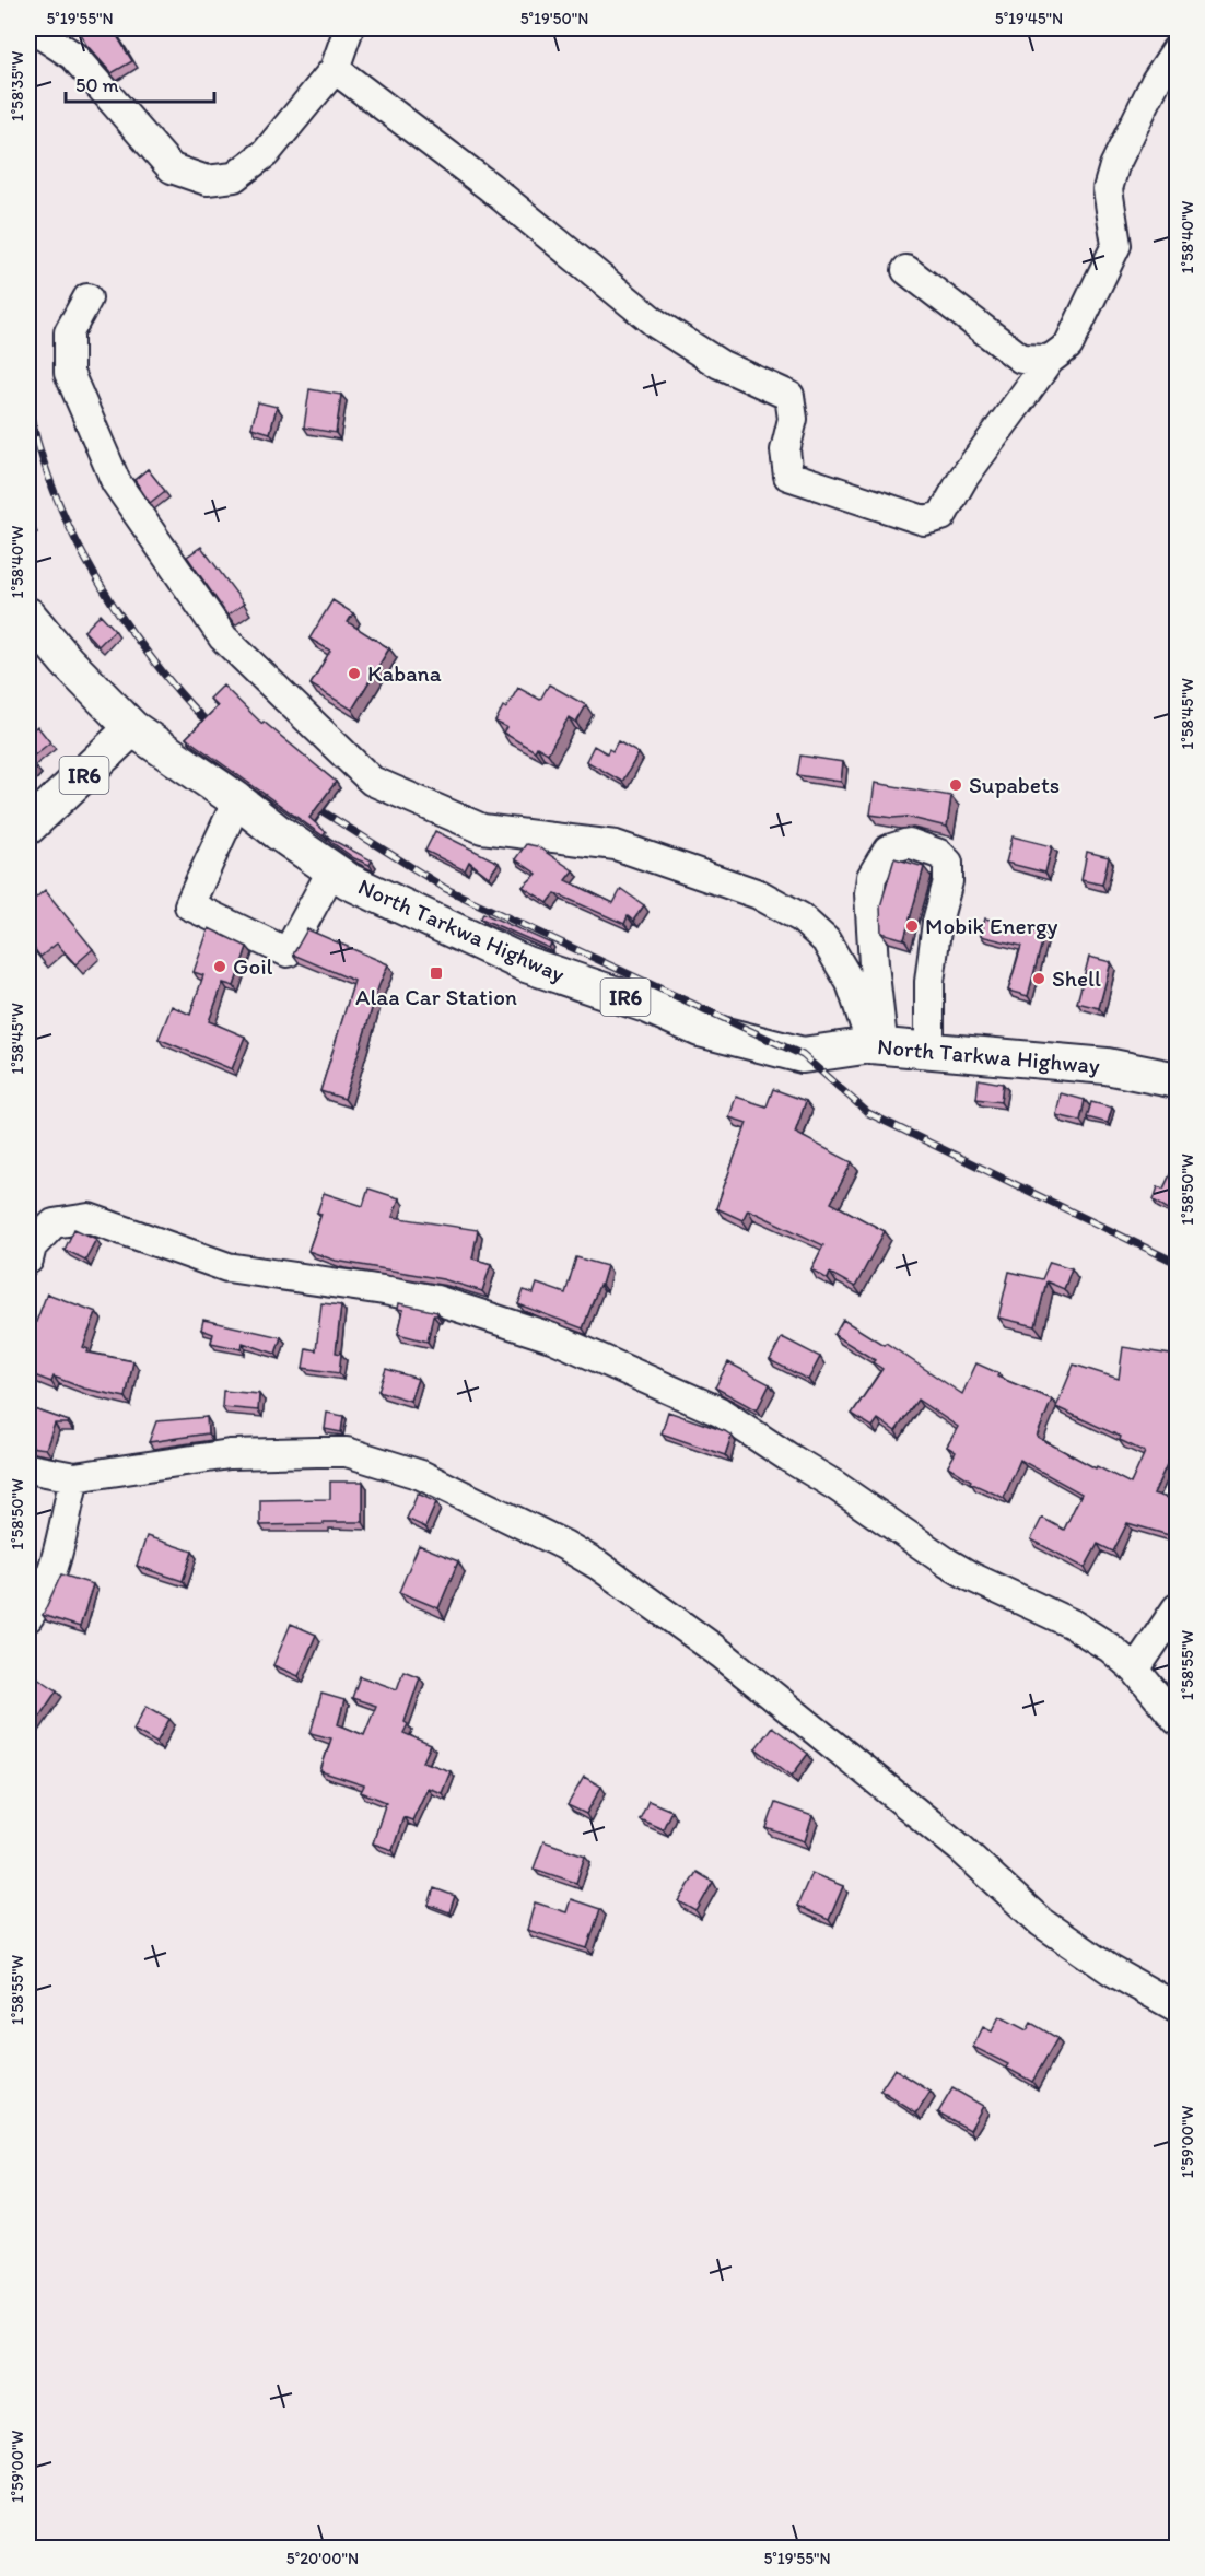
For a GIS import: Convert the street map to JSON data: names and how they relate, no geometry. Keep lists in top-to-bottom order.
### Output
{
  "streets": {
    "main road": ["IR6", "North Tarkwa Highway"]
  },
  "crossings": [
    ["IR6", "North Tarkwa Highway"]
  ],
  "places": {
    "other": [
      "Kabana",
      "Supabets",
      "Mobik Energy",
      "Goil",
      "Shell"
    ],
    "transit": ["Alaa Car Station"]
  },
  "scale_bar": "50 m",
  "coordinates": [
    "5°19'55\"N",
    "5°19'50\"N",
    "5°19'45\"N",
    "1°58'35\"W",
    "1°58'40\"W",
    "1°58'45\"W",
    "1°58'50\"W",
    "1°58'55\"W",
    "1°59'00\"W",
    "5°20'00\"N"
  ]
}
